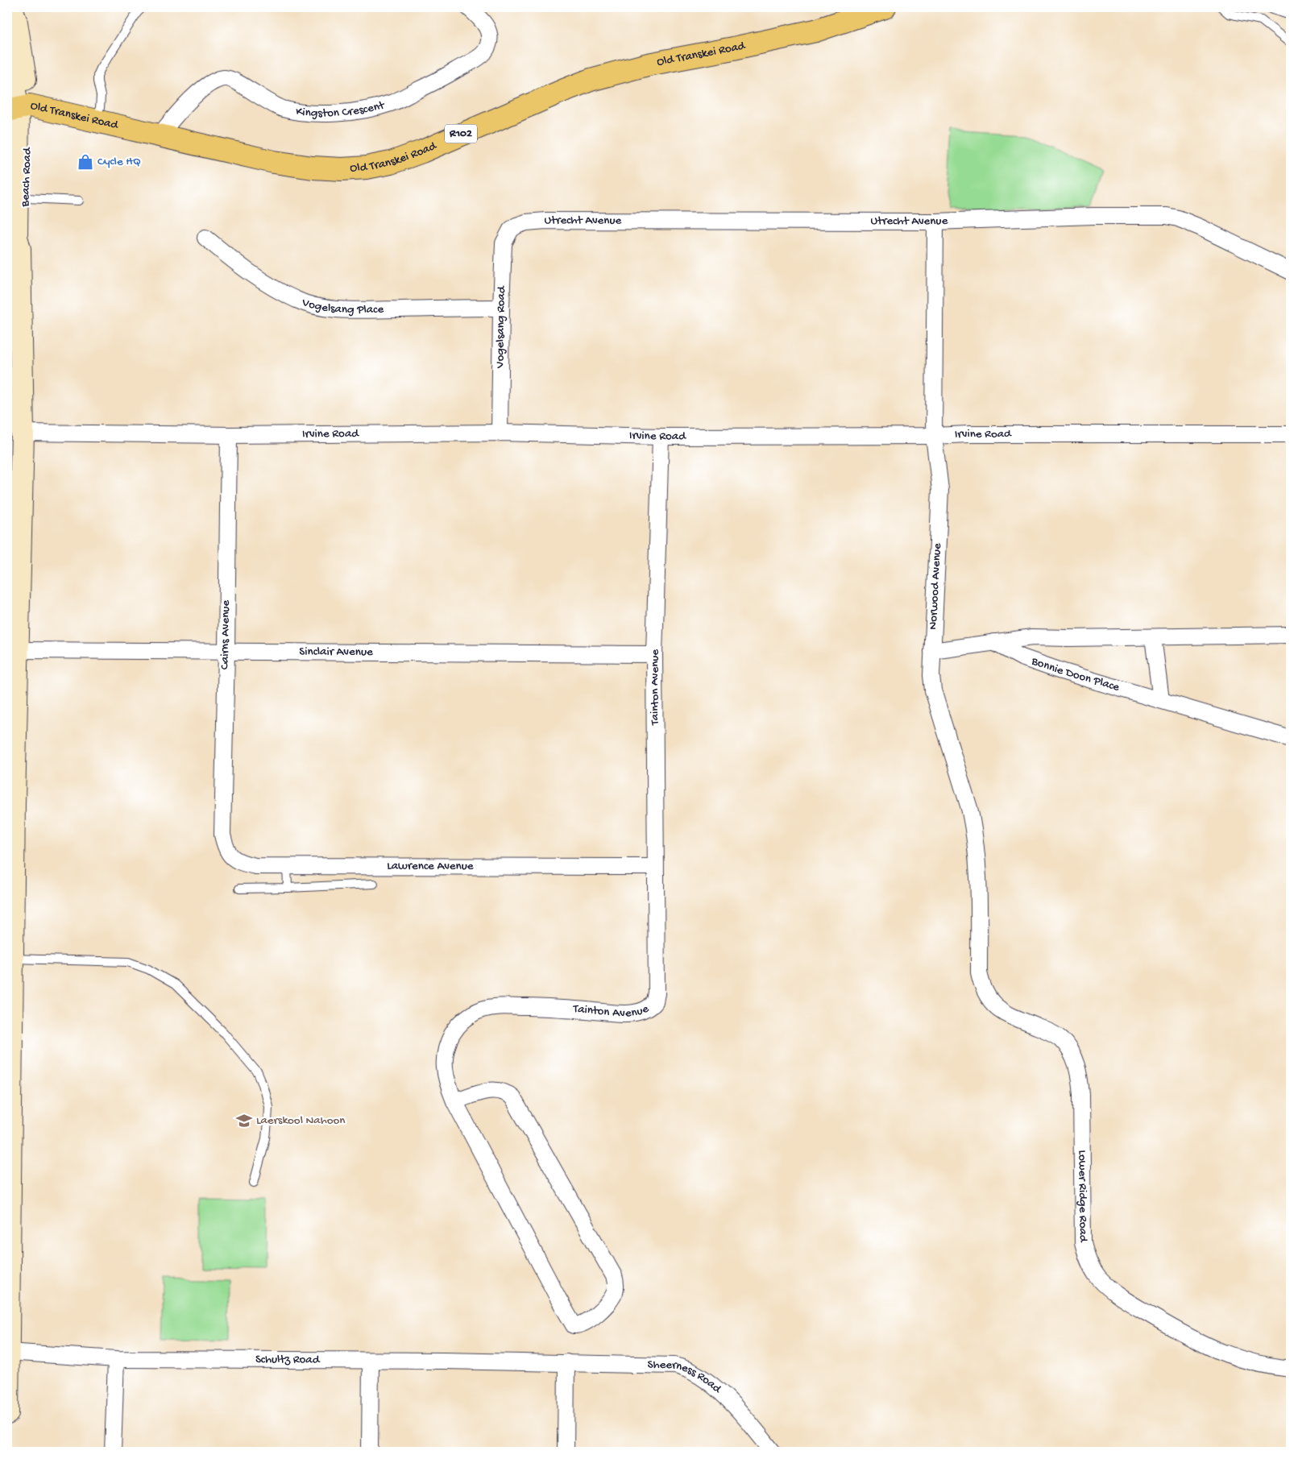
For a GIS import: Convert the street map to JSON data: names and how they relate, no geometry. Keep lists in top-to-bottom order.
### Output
{
  "streets": {
    "main road": ["Old Transkei Road", "R102"],
    "street": [
      "Kingston Crescent",
      "Beach Road",
      "Utrecht Avenue",
      "Vogelsang Place",
      "Vogelsang Road",
      "Irvine Road",
      "Norwood Avenue",
      "Cairns Avenue",
      "Sinclair Avenue",
      "Bonnie Doon Place",
      "Tainton Avenue",
      "Lawrence Avenue",
      "Lower Ridge Road",
      "Schultz Road",
      "Sheerness Road"
    ]
  },
  "crossings": [
    ["Old Transkei Road", "Kingston Crescent"],
    ["Old Transkei Road", "Beach Road"],
    ["Beach Road", "Irvine Road"],
    ["Beach Road", "Sinclair Avenue"],
    ["Beach Road", "Schultz Road"],
    ["Utrecht Avenue", "Vogelsang Road"],
    ["Utrecht Avenue", "Norwood Avenue"],
    ["Vogelsang Place", "Vogelsang Road"],
    ["Vogelsang Road", "Irvine Road"],
    ["Irvine Road", "Norwood Avenue"],
    ["Irvine Road", "Cairns Avenue"],
    ["Irvine Road", "Tainton Avenue"],
    ["Norwood Avenue", "Bonnie Doon Place"],
    ["Norwood Avenue", "Lower Ridge Road"],
    ["Cairns Avenue", "Sinclair Avenue"],
    ["Cairns Avenue", "Lawrence Avenue"],
    ["Sinclair Avenue", "Tainton Avenue"],
    ["Tainton Avenue", "Lawrence Avenue"],
    ["Schultz Road", "Sheerness Road"]
  ],
  "places": {
    "shop": ["Cycle HQ"],
    "school or university": ["Laerskool Nahoon"]
  }
}
